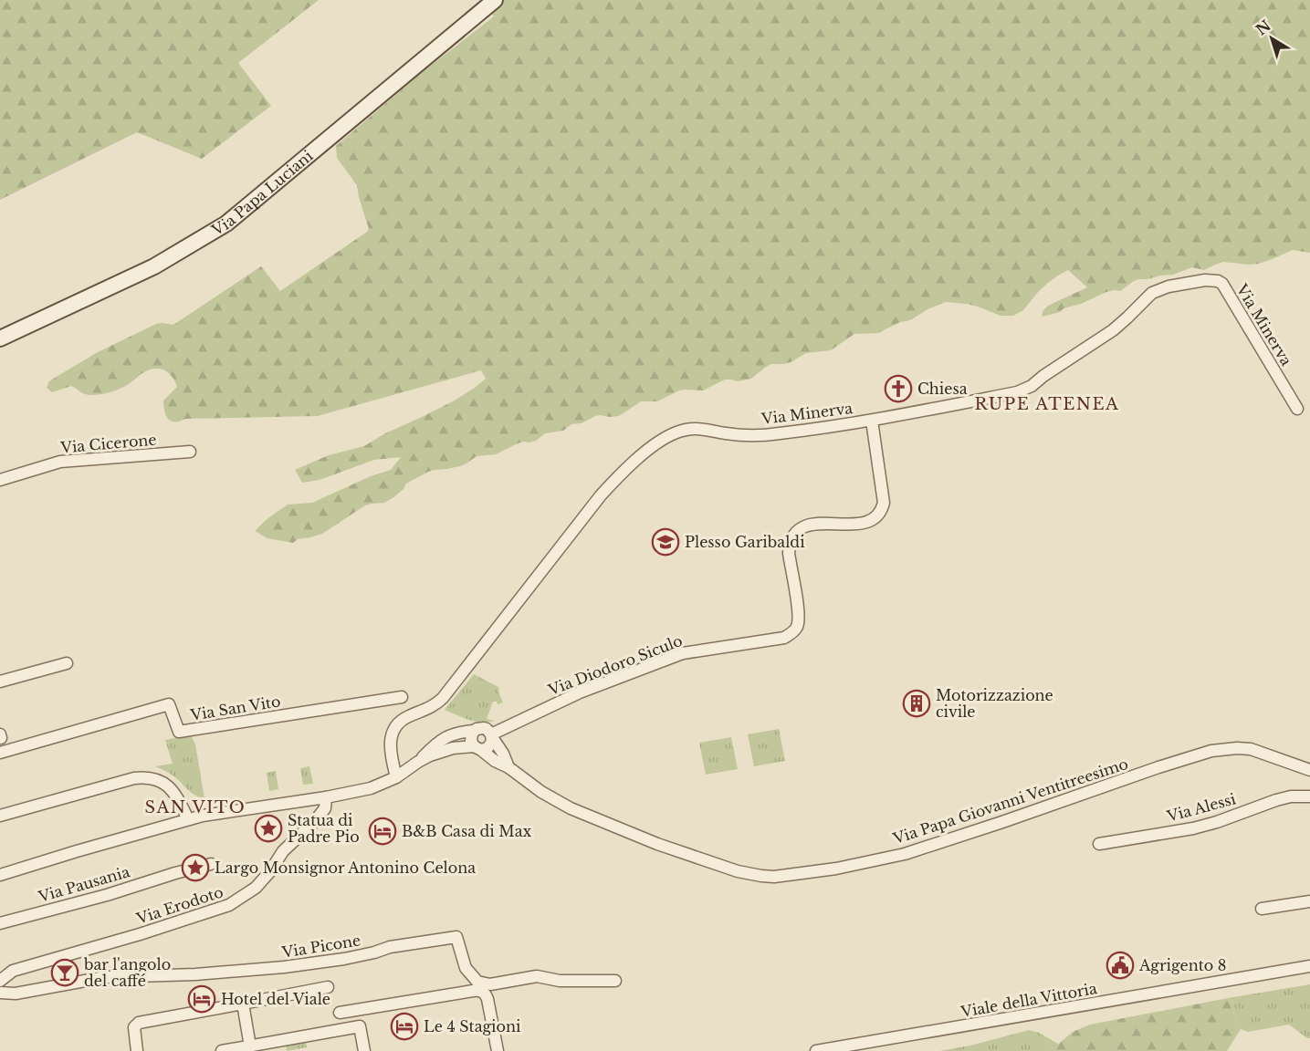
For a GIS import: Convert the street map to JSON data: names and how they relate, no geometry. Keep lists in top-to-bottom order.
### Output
{
  "streets": {
    "street": [
      "Via Papa Luciani",
      "Via Minerva",
      "Via Cicerone",
      "Via Diodoro Siculo",
      "Via San Vito",
      "Via Papa Giovanni Ventitreesimo",
      "Via Alessi",
      "Via Pausania",
      "Via Erodoto",
      "Via Picone",
      "Viale della Vittoria"
    ]
  },
  "crossings": [
    ["Via Minerva", "Via Diodoro Siculo"],
    ["Via Diodoro Siculo", "Via Papa Giovanni Ventitreesimo"]
  ],
  "districts": ["RUPE ATENEA", "SAN VITO"],
  "places": {
    "church": ["Chiesa"],
    "school or university": ["Plesso Garibaldi"],
    "building": ["Motorizzazione civile"],
    "place": ["Statua di Padre Pio", "Largo Monsignor Antonino Celona"],
    "hotel": ["B&B Casa di Max", "Hotel del Viale", "Le 4 Stagioni"],
    "public building": ["Agrigento 8"],
    "bar": ["bar l'angolo del caffé"]
  },
  "north": "top left"
}
